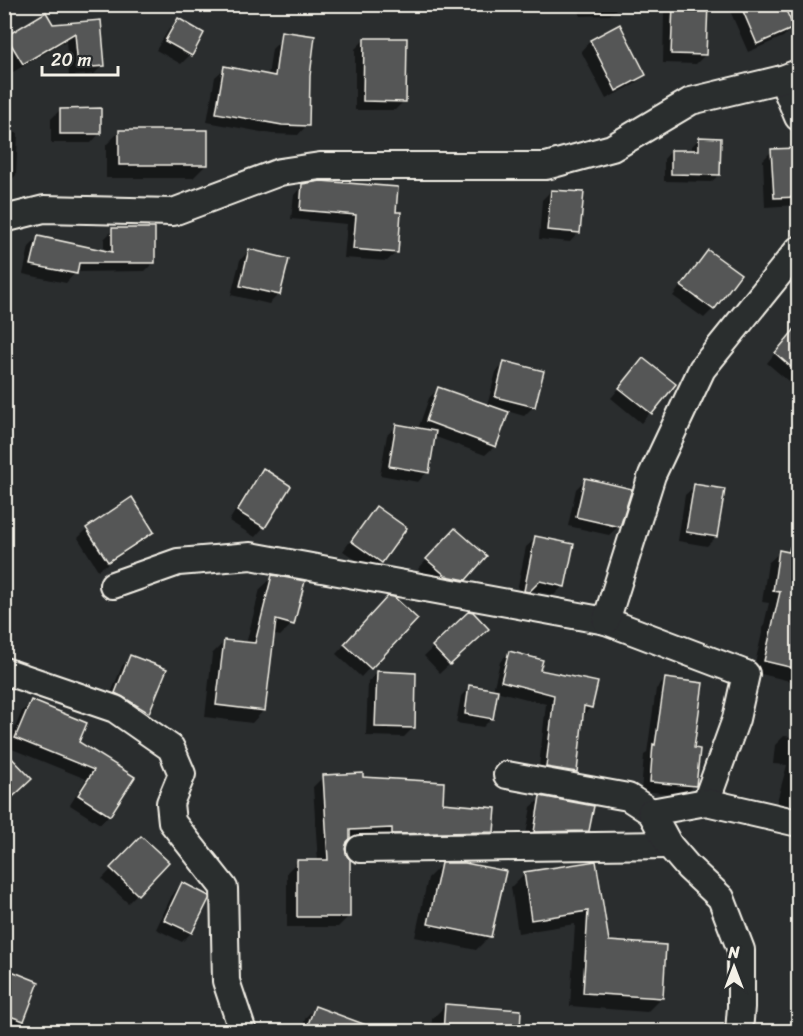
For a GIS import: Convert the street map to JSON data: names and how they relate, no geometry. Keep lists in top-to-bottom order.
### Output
{
  "scale_bar": "20 m",
  "north": "top"
}
